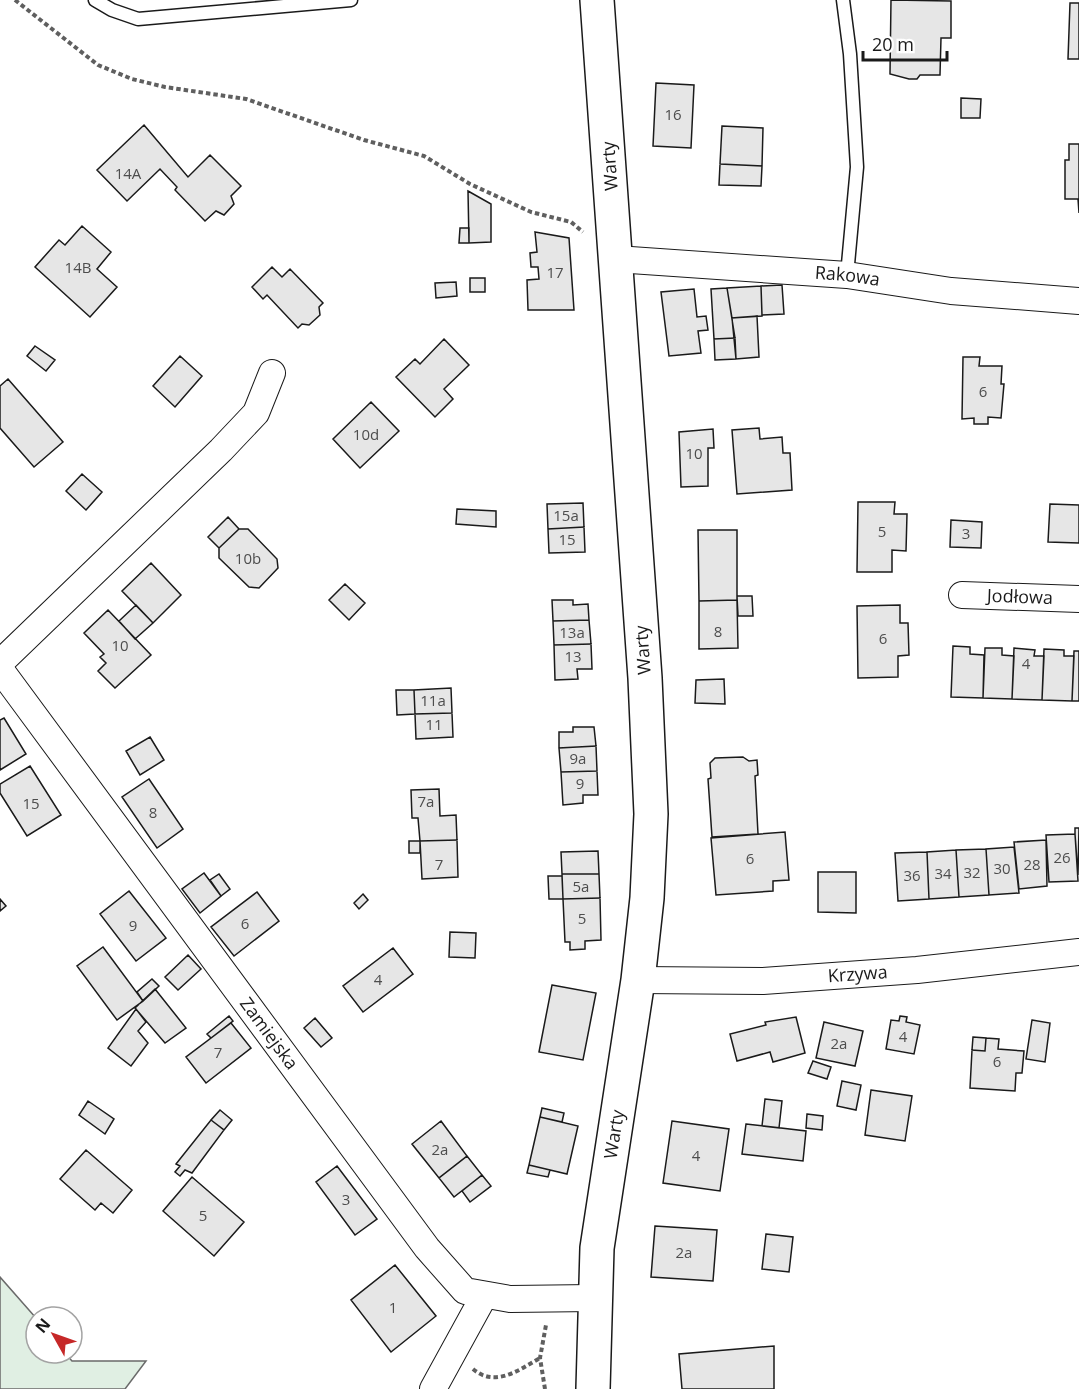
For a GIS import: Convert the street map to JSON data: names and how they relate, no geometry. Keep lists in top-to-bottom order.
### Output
{
  "streets": {
    "main road": ["Warty"],
    "street": [
      "Rakowa",
      "Jodłowa",
      "Krzywa",
      "Zamiejska"
    ]
  },
  "crossings": [
    ["Warty", "Rakowa"],
    ["Warty", "Krzywa"],
    ["Warty", "Zamiejska"]
  ],
  "house_numbers": [
    "16",
    "14A",
    "14B",
    "17",
    "6",
    "10d",
    "10",
    "15a",
    "5",
    "3",
    "15",
    "10b",
    "8",
    "13a",
    "6",
    "10",
    "13",
    "4",
    "11a",
    "11",
    "9a",
    "9",
    "7a",
    "15",
    "8",
    "26",
    "6",
    "7",
    "28",
    "30",
    "32",
    "34",
    "36",
    "5a",
    "5",
    "6",
    "9",
    "4",
    "4",
    "2a",
    "7",
    "6",
    "2a",
    "4",
    "3",
    "5",
    "2a",
    "1"
  ],
  "scale_bar": "20 m",
  "north": "top left"
}
